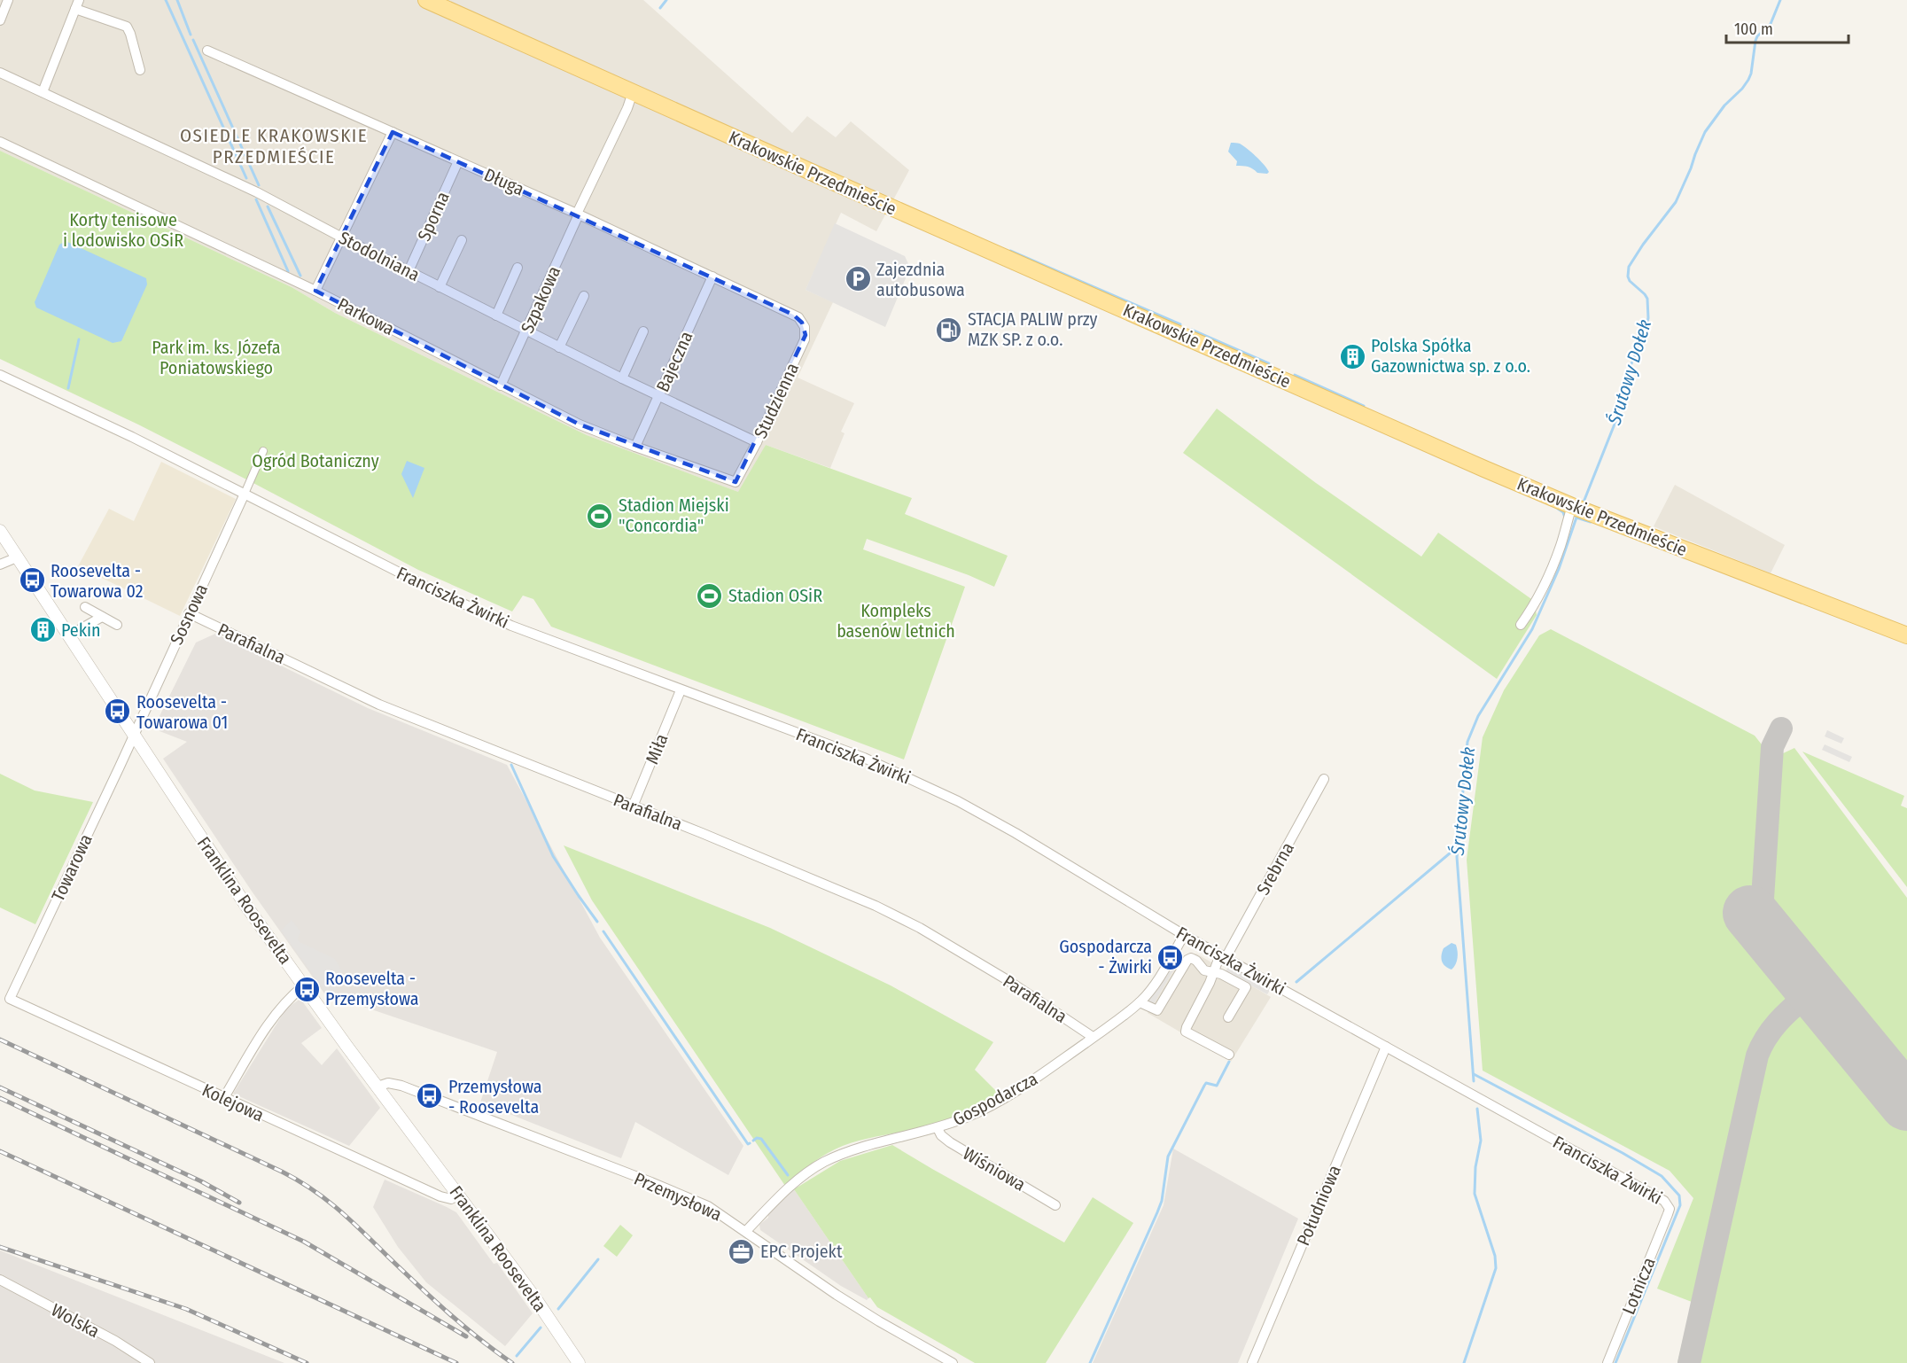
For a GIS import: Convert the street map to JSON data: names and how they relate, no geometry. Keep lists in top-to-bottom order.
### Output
{
  "streets": {
    "main road": ["Krakowskie Przedmieście"],
    "street": [
      "Długa",
      "Sporna",
      "Stodolniana",
      "Szpakowa",
      "Parkowa",
      "Bajeczna",
      "Studzienna",
      "Franciszka Żwirki",
      "Sosnowa",
      "Parafialna",
      "Miła",
      "Towarowa",
      "Srebrna",
      "Franklina Roosevelta",
      "Gospodarcza",
      "Kolejowa",
      "Wiśniowa",
      "Przemysłowa",
      "Południowa",
      "Lotnicza",
      "Wolska"
    ]
  },
  "crossings": [
    ["Krakowskie Przedmieście", "Szpakowa"],
    ["Długa", "Sporna"],
    ["Długa", "Szpakowa"],
    ["Długa", "Bajeczna"],
    ["Długa", "Studzienna"],
    ["Sporna", "Stodolniana"],
    ["Stodolniana", "Szpakowa"],
    ["Stodolniana", "Bajeczna"],
    ["Stodolniana", "Studzienna"],
    ["Szpakowa", "Parkowa"],
    ["Parkowa", "Bajeczna"],
    ["Parkowa", "Studzienna"],
    ["Franciszka Żwirki", "Sosnowa"],
    ["Franciszka Żwirki", "Miła"],
    ["Franciszka Żwirki", "Srebrna"],
    ["Franciszka Żwirki", "Gospodarcza"],
    ["Franciszka Żwirki", "Południowa"],
    ["Franciszka Żwirki", "Lotnicza"],
    ["Sosnowa", "Parafialna"],
    ["Sosnowa", "Towarowa"],
    ["Sosnowa", "Franklina Roosevelta"],
    ["Parafialna", "Miła"],
    ["Parafialna", "Gospodarcza"],
    ["Towarowa", "Franklina Roosevelta"],
    ["Towarowa", "Kolejowa"],
    ["Franklina Roosevelta", "Kolejowa"],
    ["Franklina Roosevelta", "Przemysłowa"],
    ["Gospodarcza", "Wiśniowa"],
    ["Gospodarcza", "Przemysłowa"]
  ],
  "districts": ["OSIEDLE KRAKOWSKIE PRZEDMIEŚCIE"],
  "water": ["Śrutowy Dołek"],
  "parks": [
    "Korty tenisowe i lodowisko OSiR",
    "Park im. ks. Józefa Poniatowskiego",
    "Ogród Botaniczny",
    "Kompleks basenów letnich"
  ],
  "places": {
    "parking": ["Zajezdnia autobusowa"],
    "fuel station": ["STACJA PALIW przy MZK SP. z o.o."],
    "building": ["Polska Spółka Gazownictwa sp. z o.o.", "Pekin"],
    "sports": ["Stadion Miejski \"Concordia\"", "Stadion OSiR"],
    "bus stop": [
      "Roosevelta - Towarowa 02",
      "Roosevelta - Towarowa 01",
      "Gospodarcza - Żwirki",
      "Roosevelta - Przemysłowa",
      "Przemysłowa - Roosevelta"
    ],
    "office": ["EPC Projekt"]
  },
  "scale_bar": "100 m"
}
